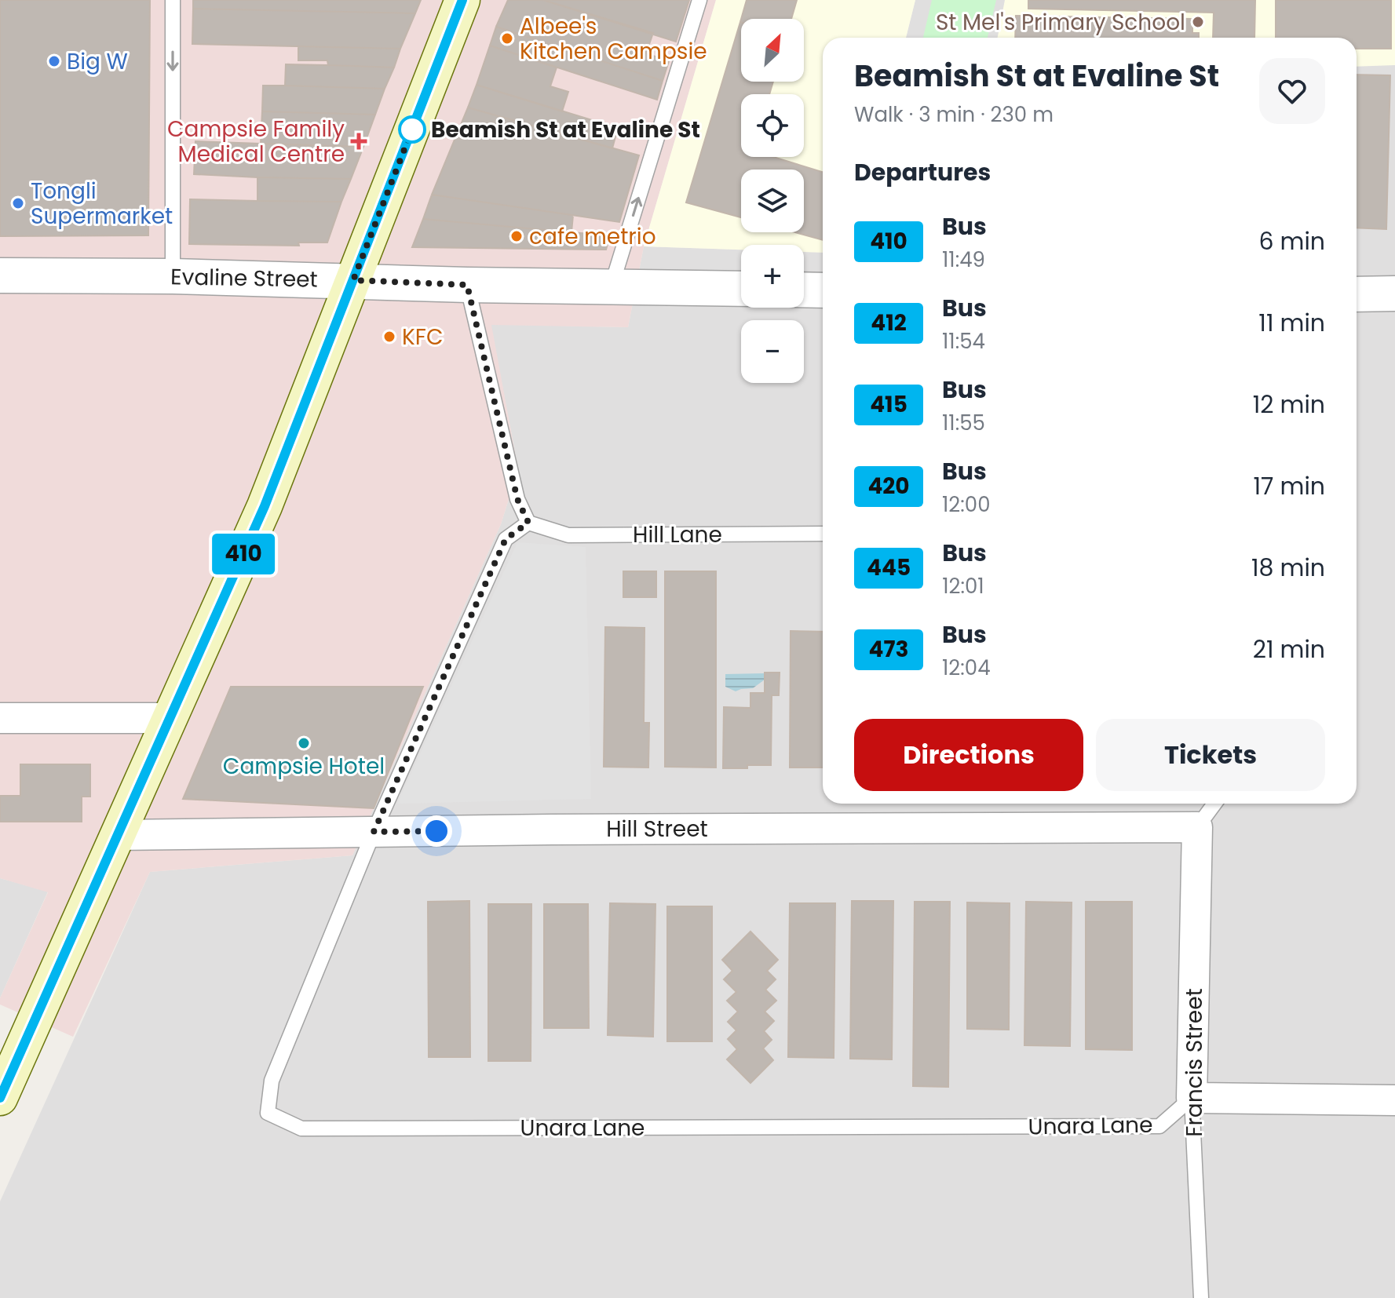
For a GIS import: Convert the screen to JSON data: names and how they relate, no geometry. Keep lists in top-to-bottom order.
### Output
{
  "streets": {
    "street": ["Evaline Street", "Hill Street", "Francis Street"],
    "lane": ["Hill Lane", "Unara Lane"]
  },
  "crossings": [
    ["Hill Street", "Francis Street"],
    ["Hill Street", "Unara Lane"],
    ["Francis Street", "Unara Lane"]
  ],
  "places": {
    "other": [
      "St Mel's Primary School",
      "Albee's Kitchen Campsie",
      "Big W",
      "Beamish St at Evaline St",
      "Tongli Supermarket",
      "cafe metrio",
      "KFC",
      "Campsie Hotel"
    ],
    "health": ["Campsie Family Medical Centre"]
  },
  "lines": ["bus line 410"],
  "north": "top right",
  "page": {
    "on_map": "410",
    "map_buttons": ["+", "−"],
    "heading": [
      ["Beamish St at Evaline St", "Walk · 3 min · 230 m"],
      "Departures"
    ],
    "list": [
      {
        "mark": "410",
        "name": "Bus",
        "note": "11:49",
        "value": "6 min"
      },
      {
        "mark": "412",
        "name": "Bus",
        "note": "11:54",
        "value": "11 min"
      },
      {
        "mark": "415",
        "name": "Bus",
        "note": "11:55",
        "value": "12 min"
      },
      {
        "mark": "420",
        "name": "Bus",
        "note": "12:00",
        "value": "17 min"
      },
      {
        "mark": "445",
        "name": "Bus",
        "note": "12:01",
        "value": "18 min"
      },
      {
        "mark": "473",
        "name": "Bus",
        "note": "12:04",
        "value": "21 min"
      }
    ],
    "buttons": ["Directions", "Tickets"]
  }
}
